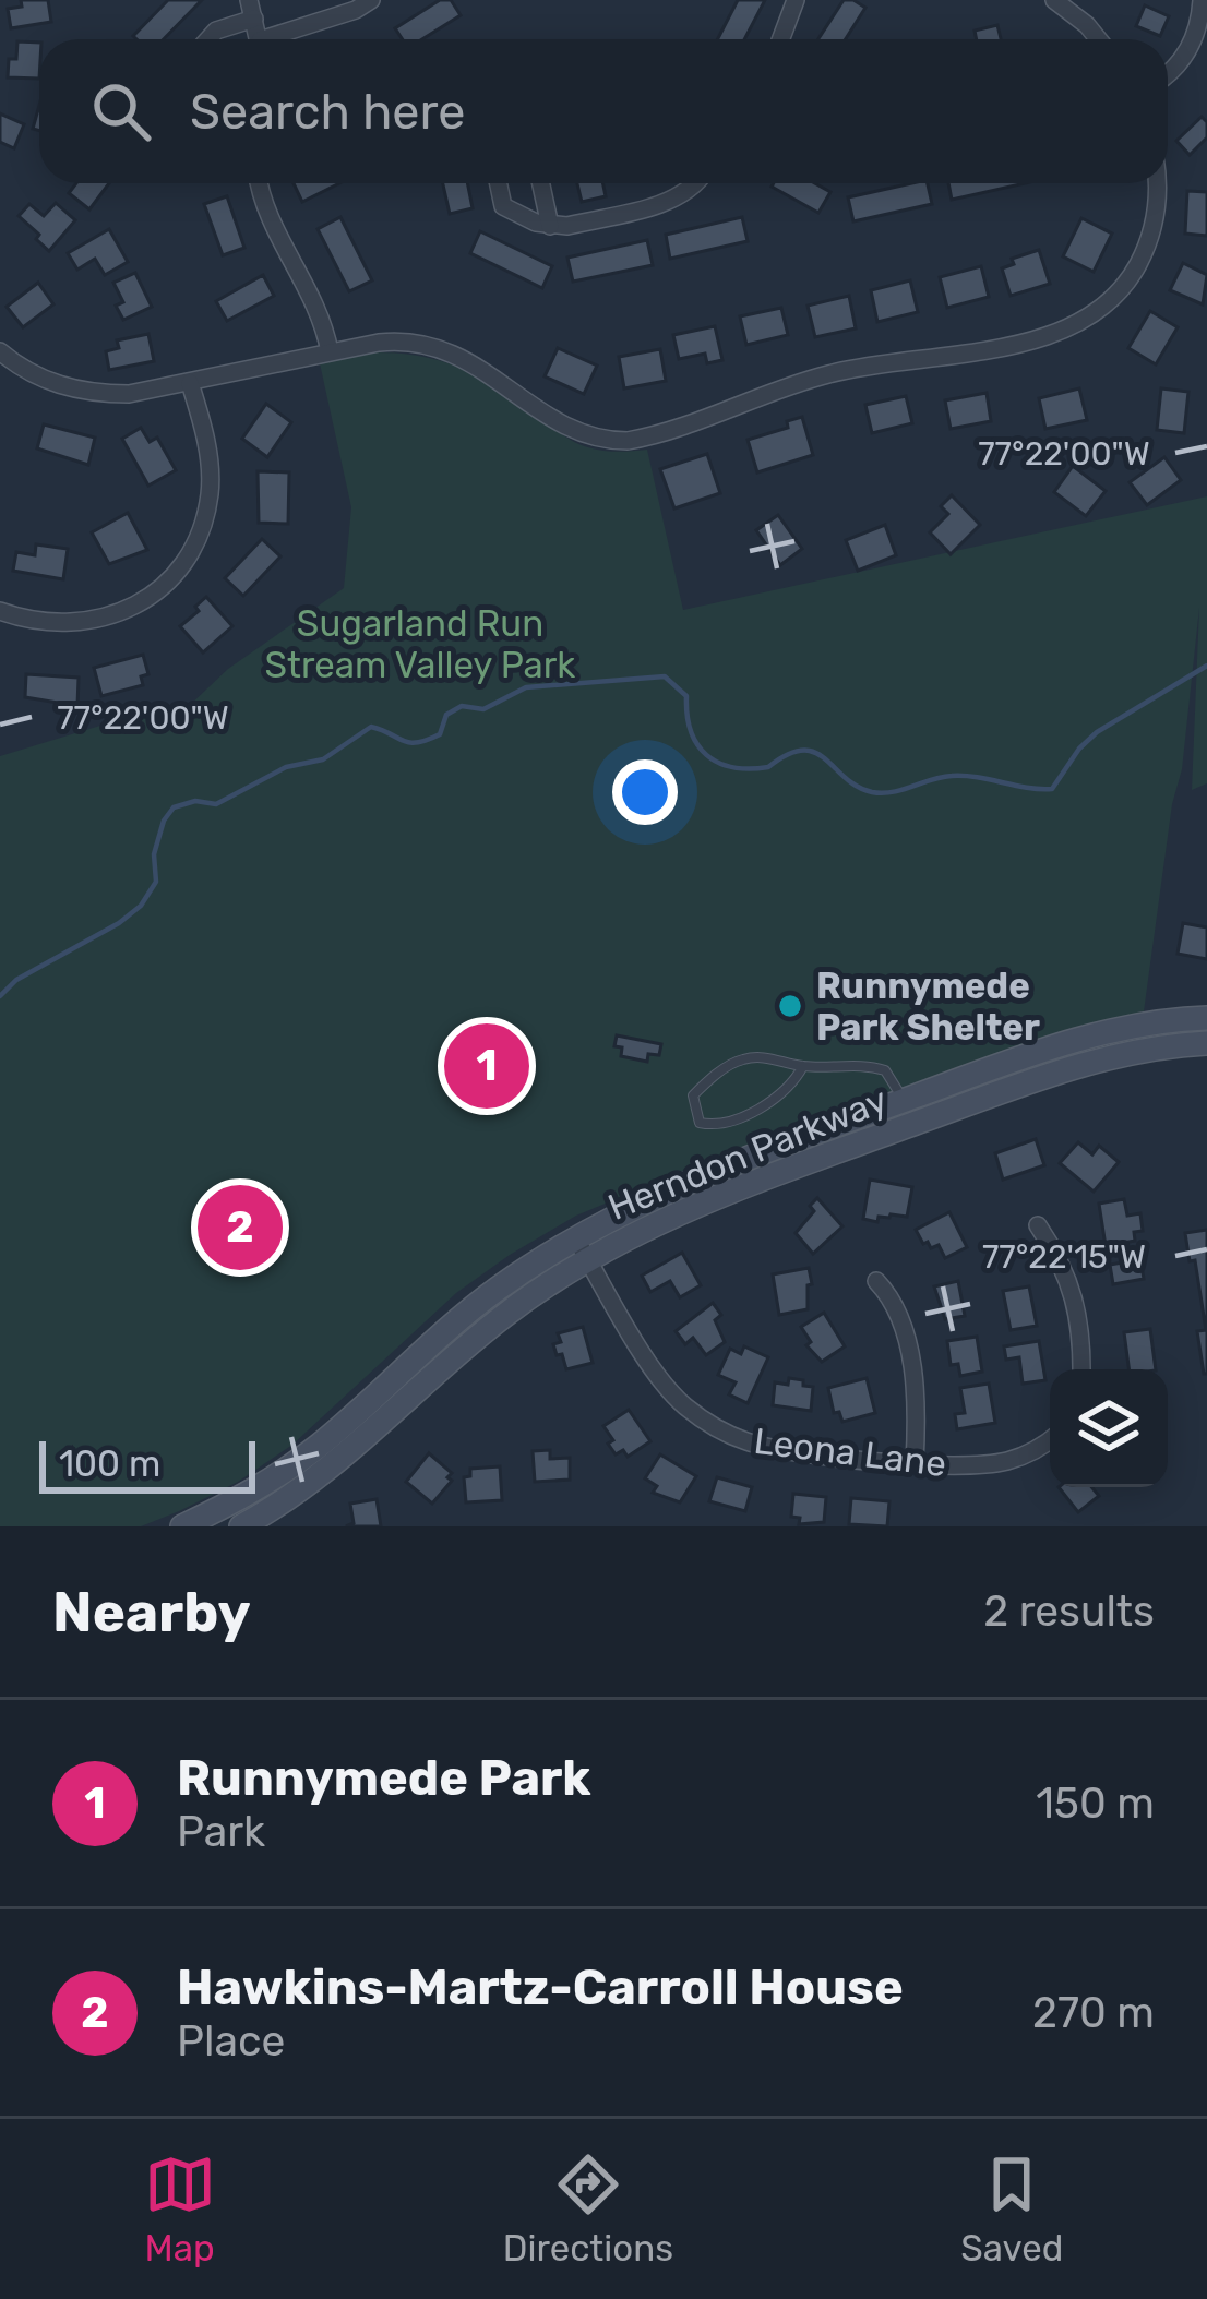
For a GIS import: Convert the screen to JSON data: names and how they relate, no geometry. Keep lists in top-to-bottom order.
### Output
{
  "streets": {
    "main road": ["Herndon Parkway"],
    "street": ["Leona Lane"]
  },
  "crossings": [
    ["Herndon Parkway", "Leona Lane"]
  ],
  "parks": ["Sugarland Run Stream Valley Park"],
  "places": ["Runnymede Park Shelter"],
  "scale_bar": "100 m",
  "page": {
    "search": "Search here",
    "pins": ["1", "2"],
    "scale": "100 m",
    "heading": ["Nearby", "2 results"],
    "list": [
      {
        "mark": "1",
        "name": "Runnymede Park",
        "note": "Park",
        "value": "150 m"
      },
      {
        "mark": "2",
        "name": "Hawkins-Martz-Carroll House",
        "note": "Place",
        "value": "270 m"
      }
    ],
    "nav": ["Map", "Directions", "Saved"]
  },
  "coordinates": ["77°22'00\"W", "77°22'15\"W"]
}
